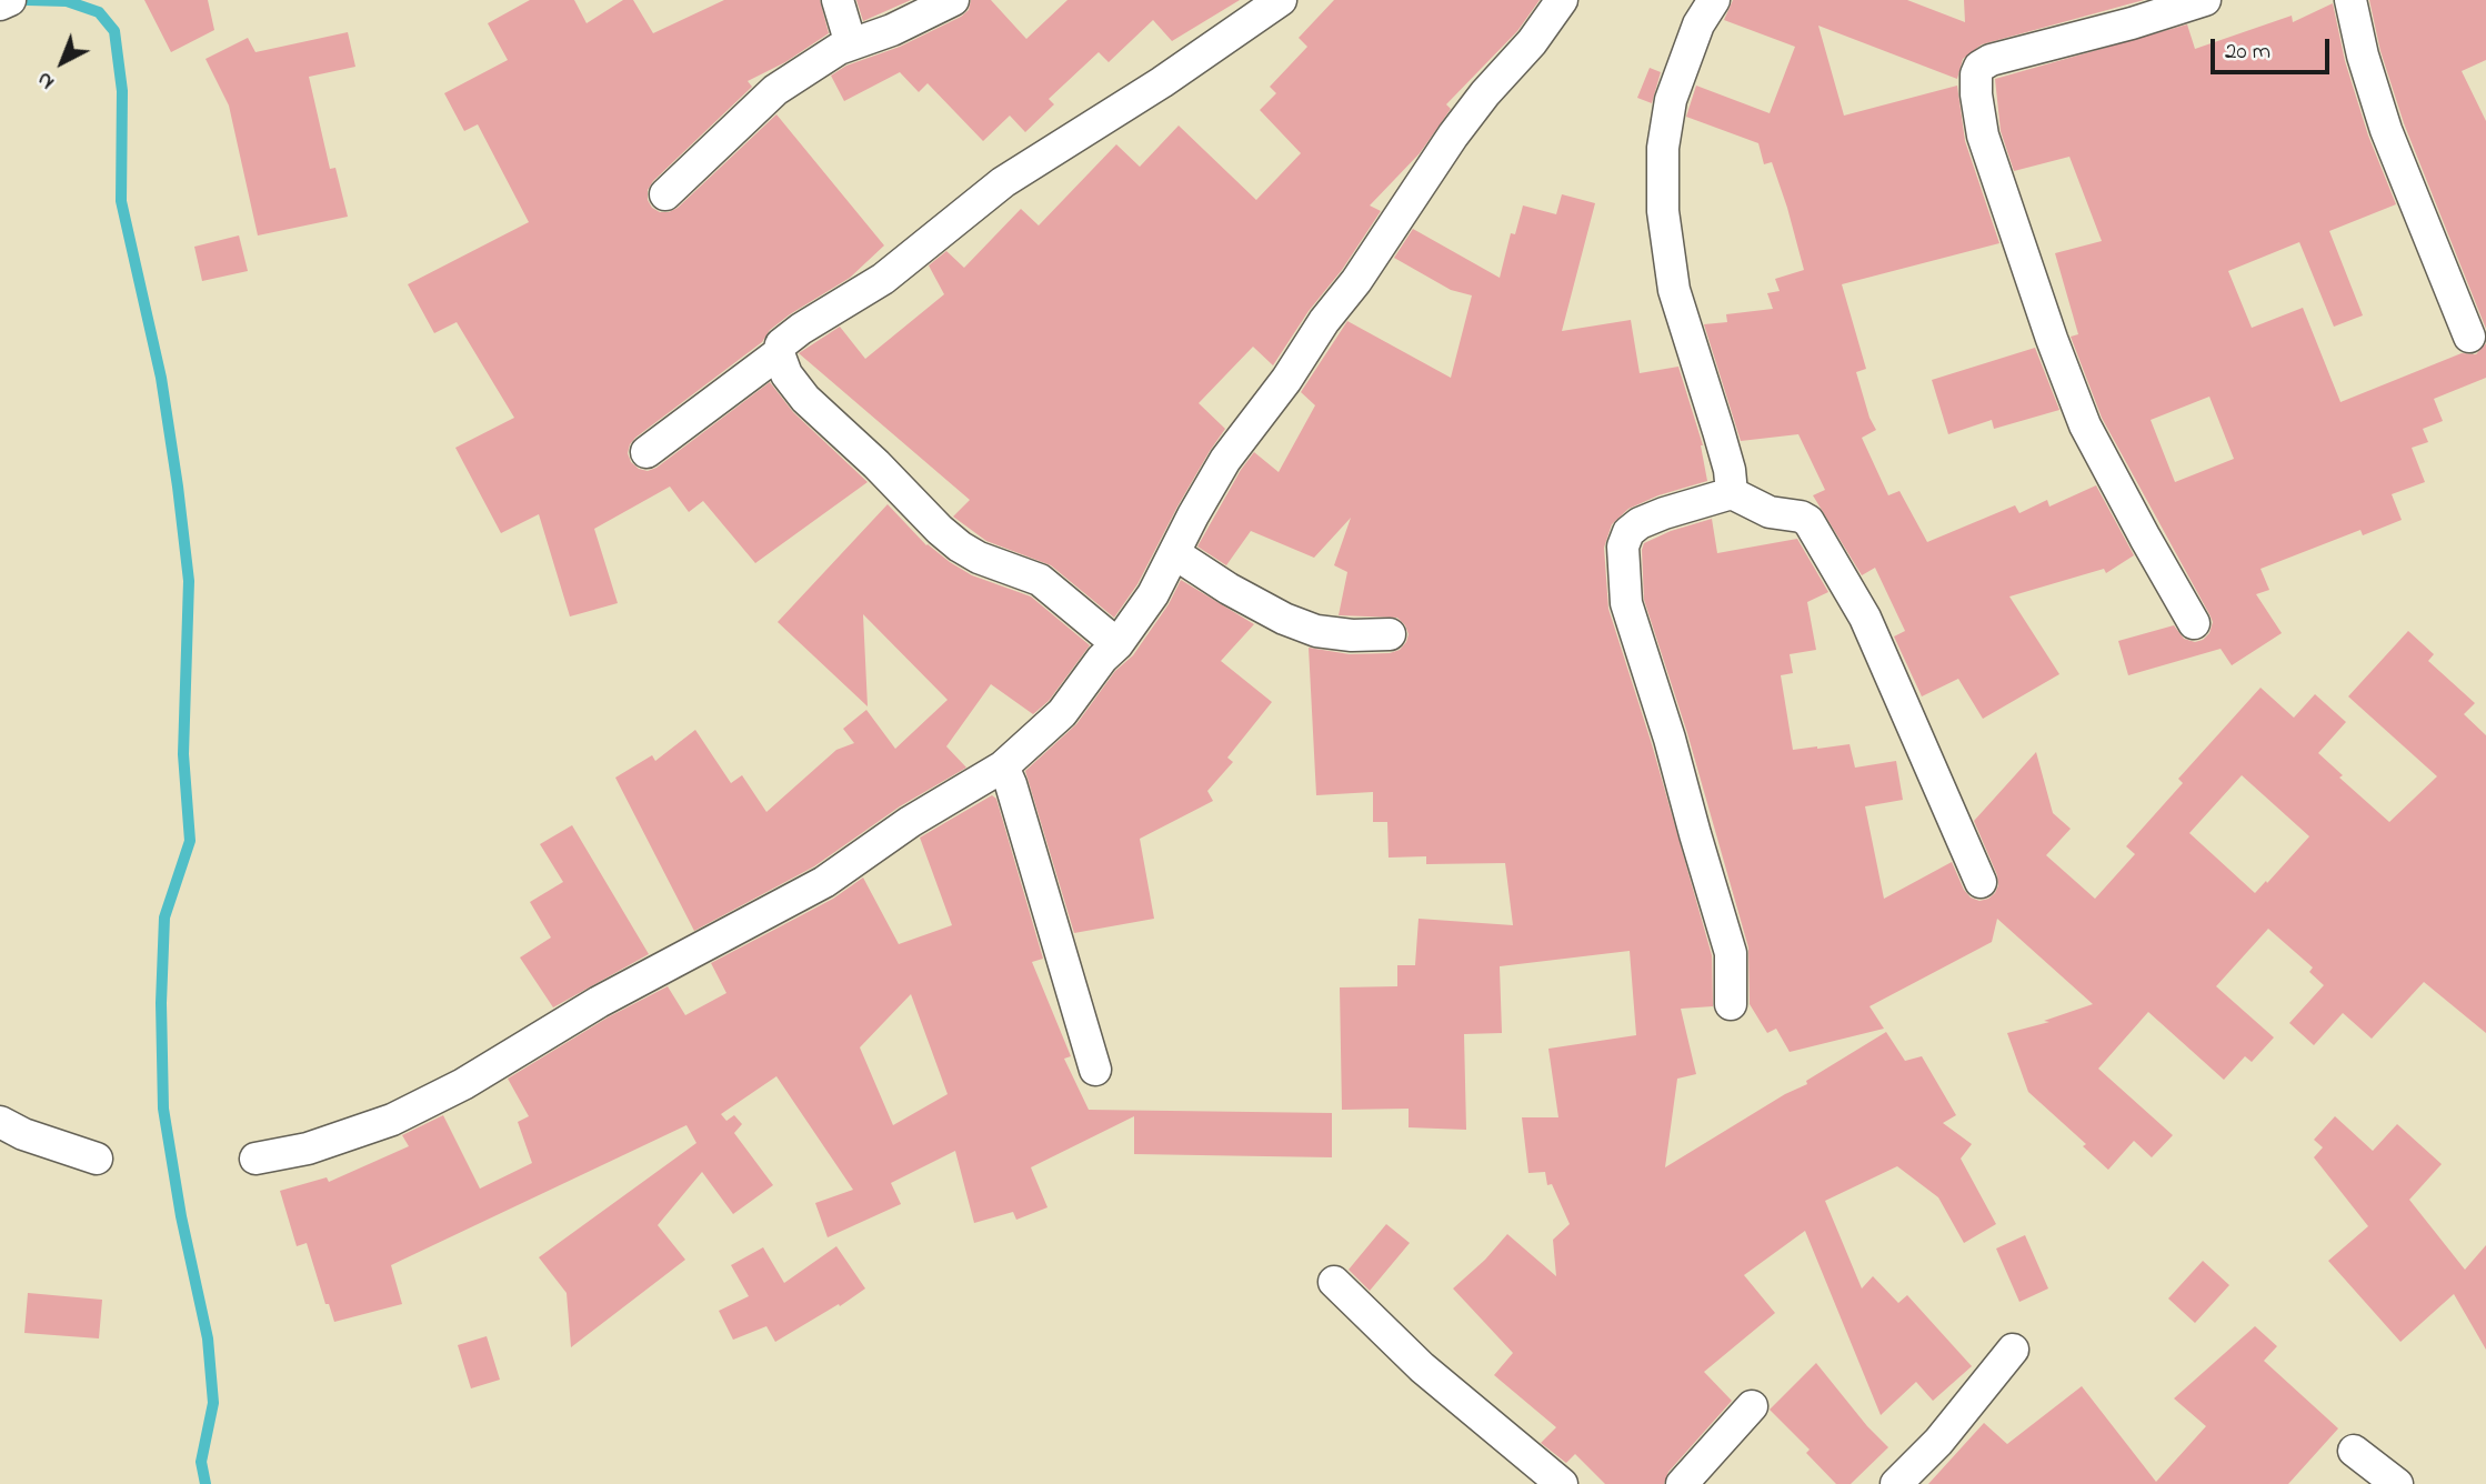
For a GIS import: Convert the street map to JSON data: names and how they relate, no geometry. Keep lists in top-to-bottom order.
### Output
{
  "scale_bar": "20 m",
  "north": "bottom left"
}
